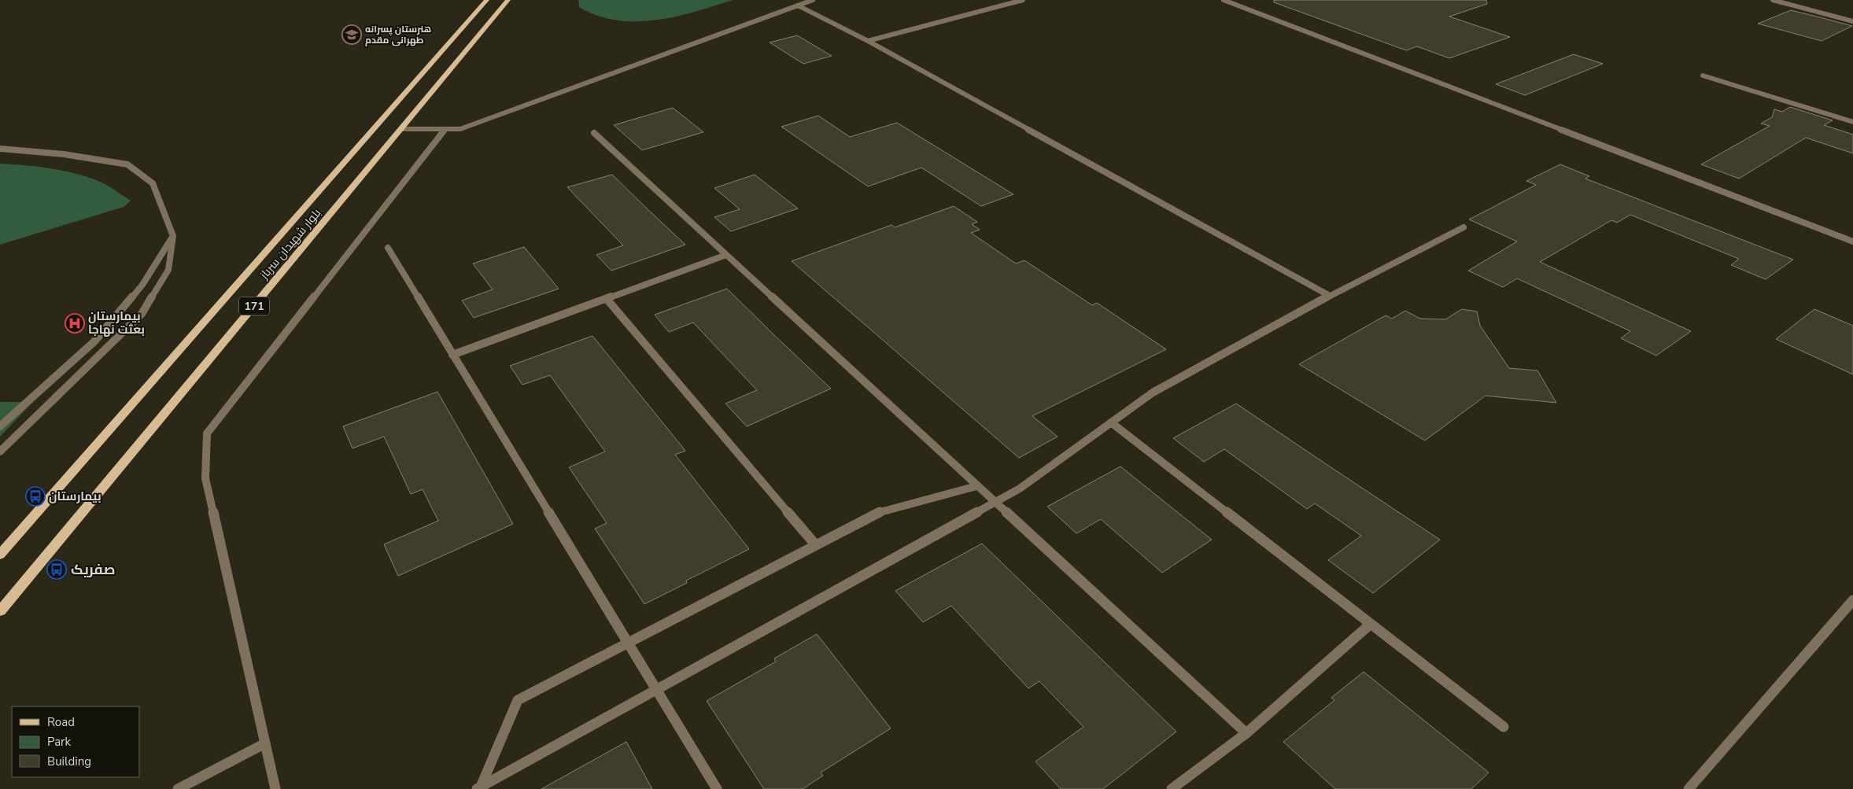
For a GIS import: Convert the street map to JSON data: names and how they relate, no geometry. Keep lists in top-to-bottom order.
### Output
{
  "streets": {
    "main road": ["بلوار شهیدان سرباز", "171"]
  },
  "places": {
    "school or university": ["هنرستان پسرانه طهرانی مقدم"],
    "hospital": ["بیمارستان بعثت نهاجا"],
    "bus stop": ["بیمارستان", "صفریک"]
  },
  "legend": ["Road", "Park", "Building"]
}
